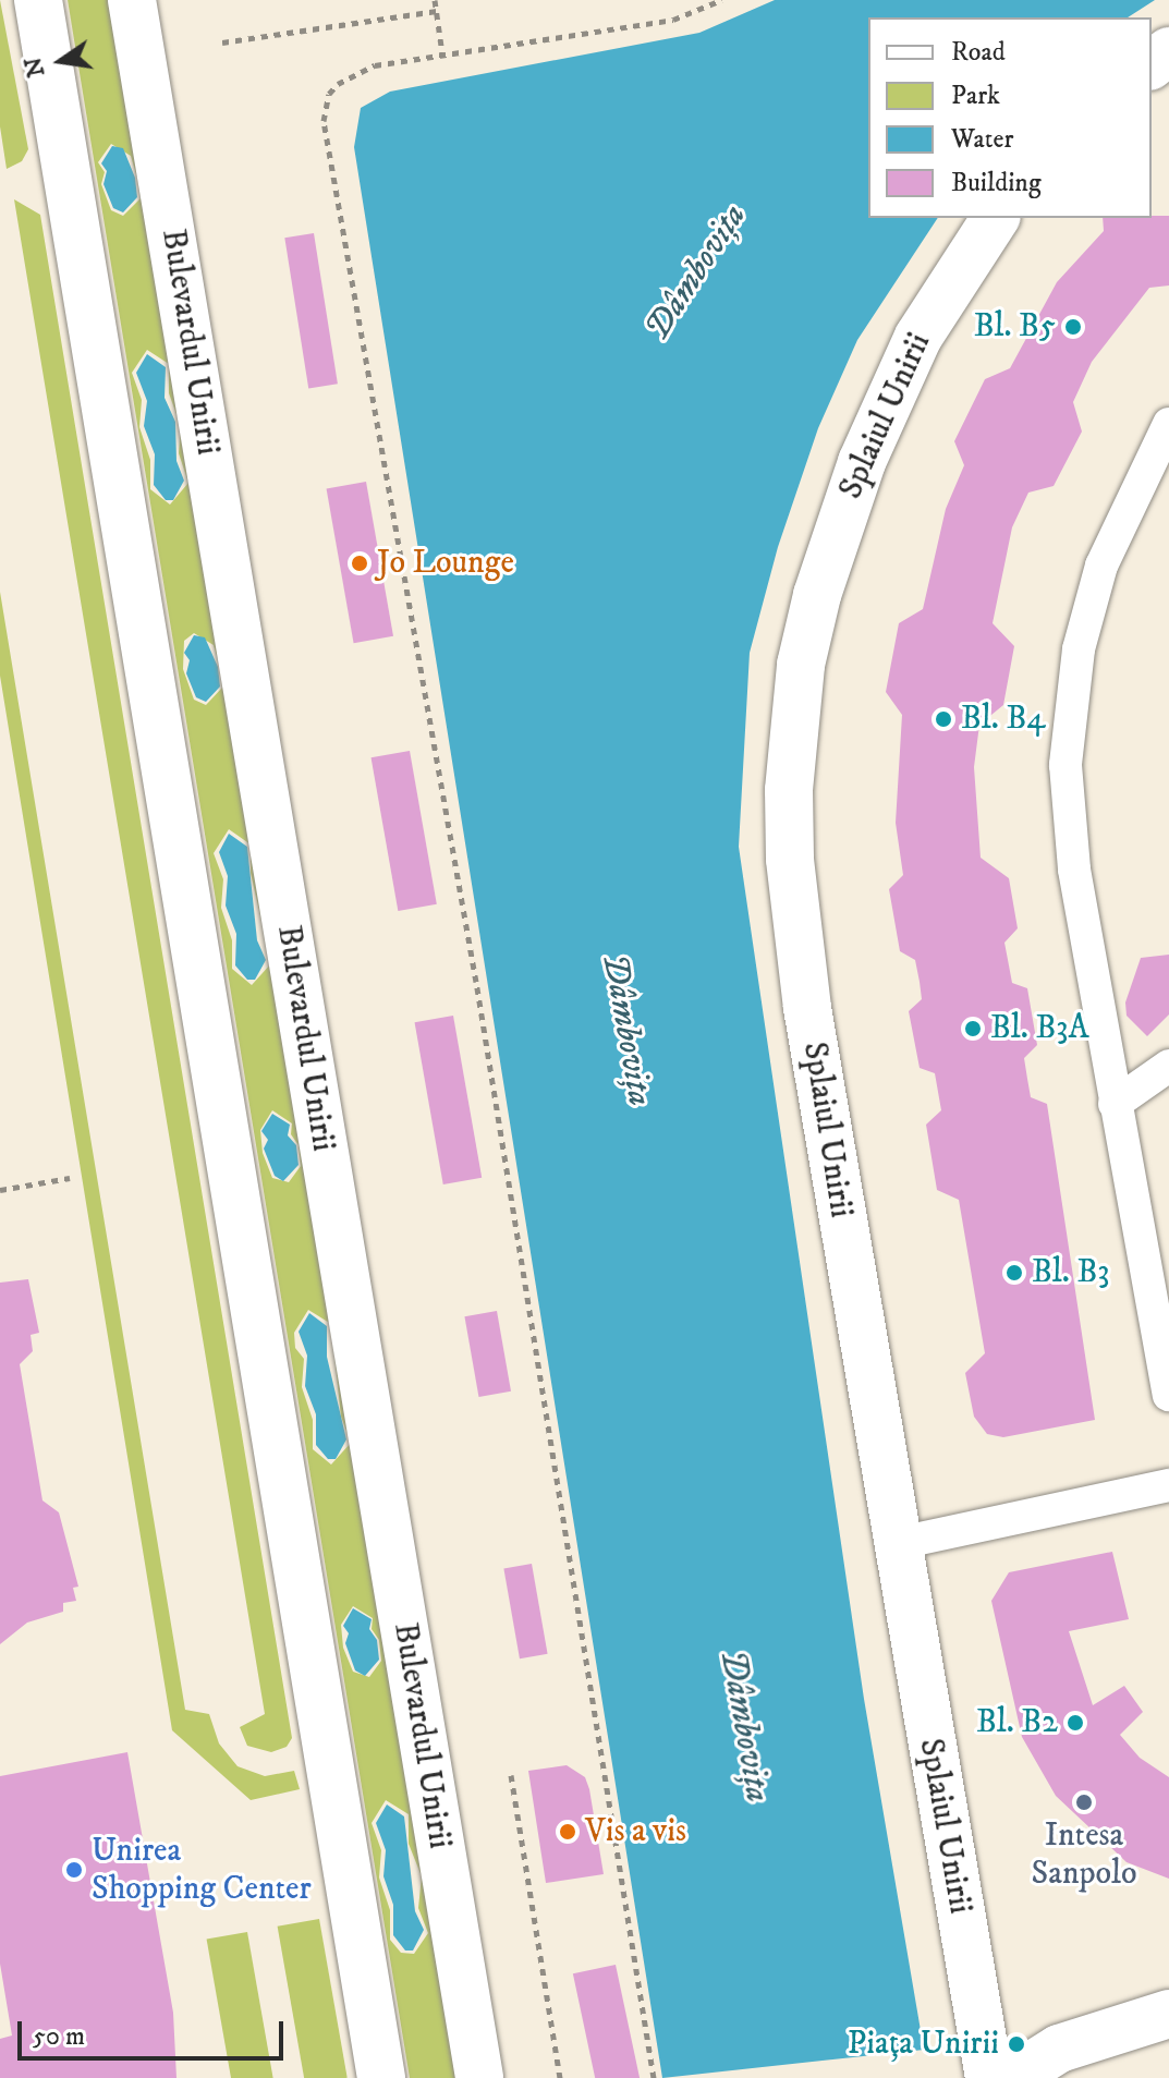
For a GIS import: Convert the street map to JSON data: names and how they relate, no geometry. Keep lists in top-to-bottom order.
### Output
{
  "streets": {
    "main road": ["Bulevardul Unirii", "Splaiul Unirii"]
  },
  "water": ["Dâmbovița"],
  "places": [
    "Bl. B5",
    "Jo Lounge",
    "Bl. B4",
    "Bl. B3A",
    "Bl. B3",
    "Bl. B2",
    "Intesa Sanpolo",
    "Vis a vis",
    "Unirea Shopping Center",
    "Piața Unirii"
  ],
  "legend": [
    "Road",
    "Park",
    "Water",
    "Building"
  ],
  "scale_bar": "50 m",
  "north": "left"
}
